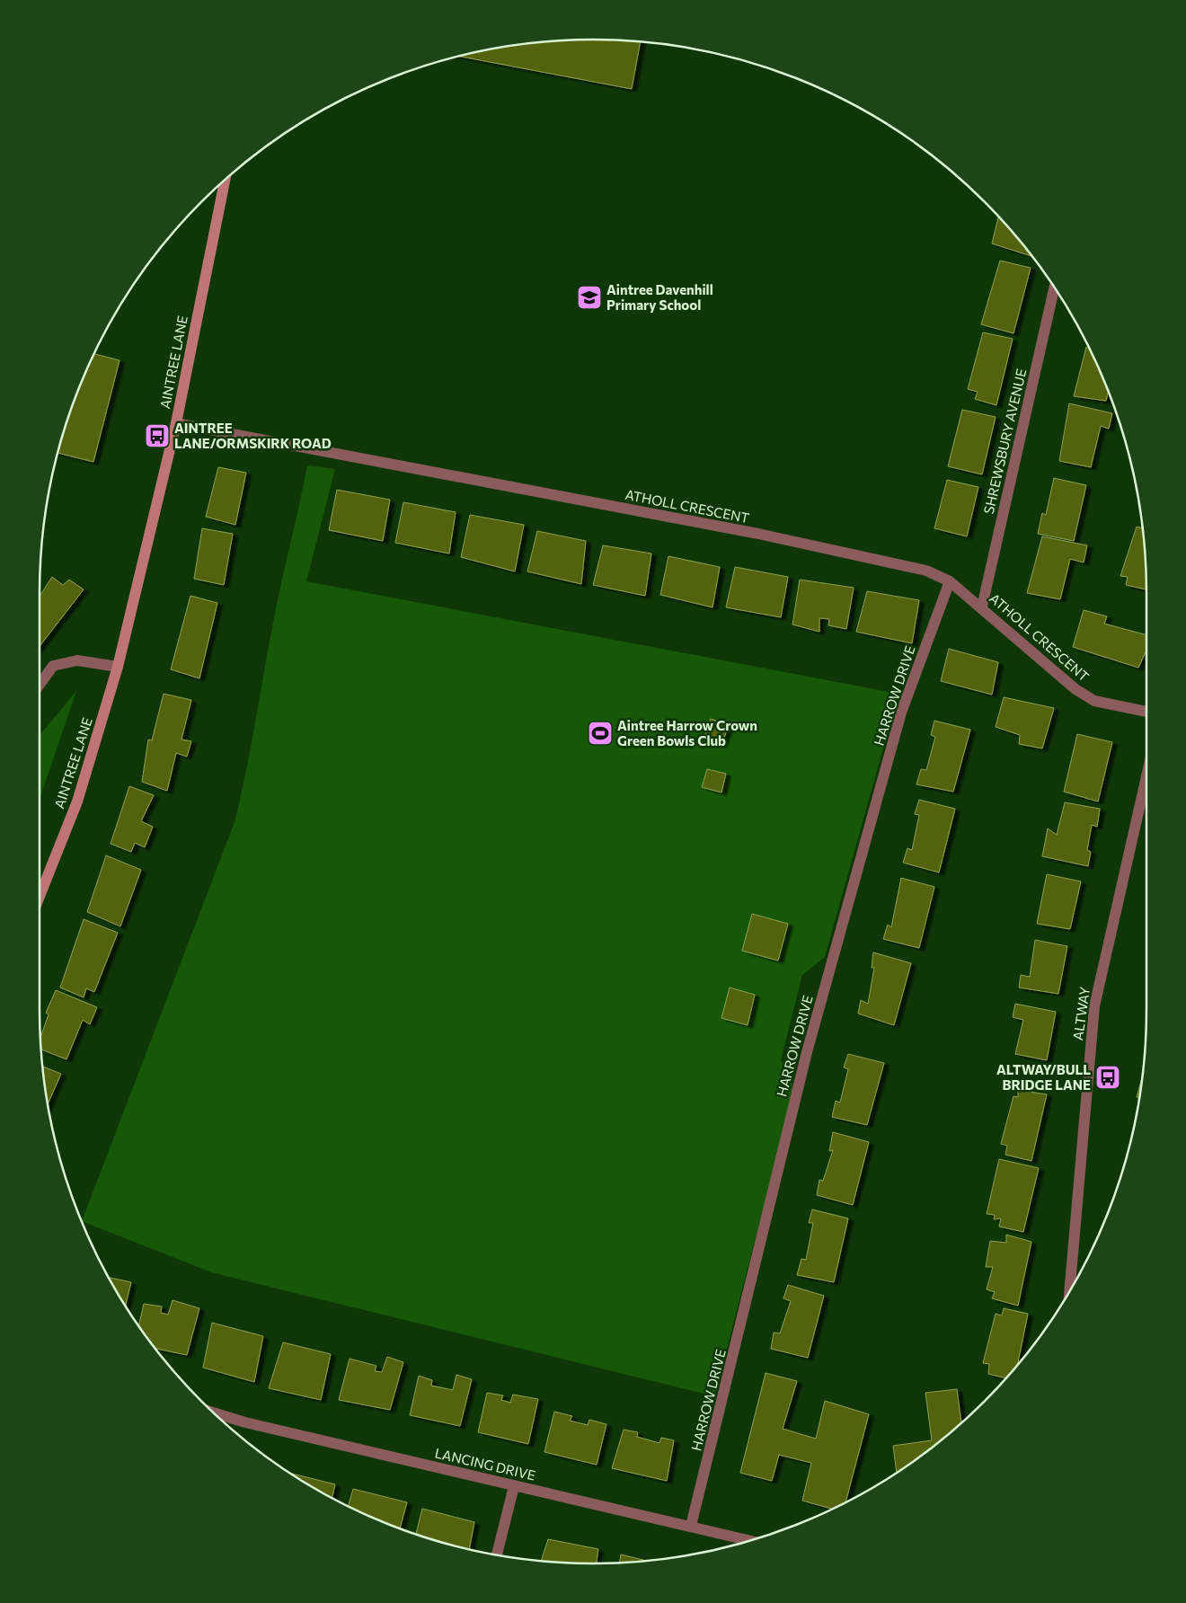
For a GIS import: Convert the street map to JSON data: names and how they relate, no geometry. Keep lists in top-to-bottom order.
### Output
{
  "streets": {
    "main road": ["AINTREE LANE"],
    "street": [
      "SHREWSBURY AVENUE",
      "ATHOLL CRESCENT",
      "HARROW DRIVE",
      "ALTWAY",
      "LANCING DRIVE"
    ]
  },
  "crossings": [
    ["AINTREE LANE", "ATHOLL CRESCENT"],
    ["SHREWSBURY AVENUE", "ATHOLL CRESCENT"],
    ["ATHOLL CRESCENT", "HARROW DRIVE"],
    ["HARROW DRIVE", "LANCING DRIVE"]
  ],
  "places": {
    "school or university": ["Aintree Davenhill Primary School"],
    "bus stop": ["AINTREE LANE/ORMSKIRK ROAD", "ALTWAY/BULL BRIDGE LANE"],
    "sports": ["Aintree Harrow Crown Green Bowls Club"]
  }
}
